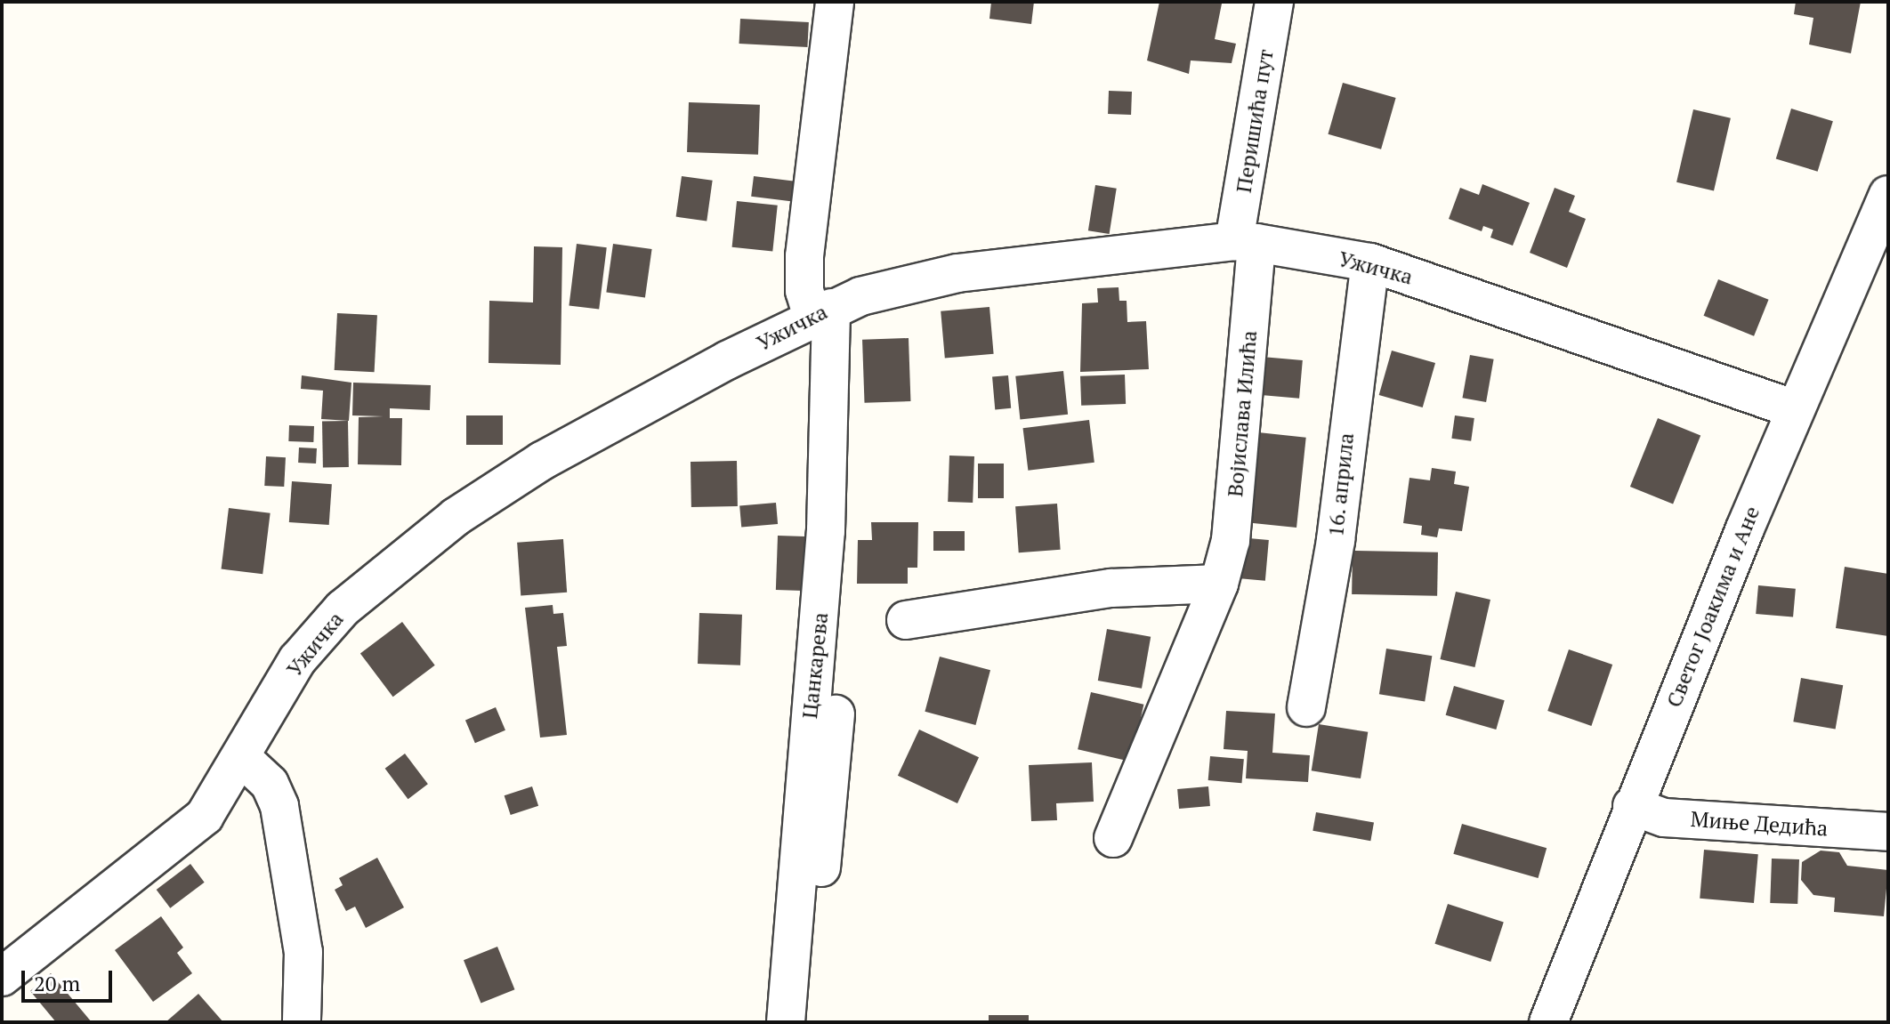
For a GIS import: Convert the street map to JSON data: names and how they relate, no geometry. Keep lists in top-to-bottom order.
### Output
{
  "streets": {
    "street": [
      "Перишића пут",
      "Ужичка",
      "Војислава Илића",
      "16. априла",
      "Светог Јоакима и Ане",
      "Цанкарева",
      "Миње Дедића"
    ]
  },
  "crossings": [
    ["Перишића пут", "Ужичка"],
    ["Перишића пут", "Војислава Илића"],
    ["Ужичка", "Војислава Илића"],
    ["Ужичка", "16. априла"],
    ["Ужичка", "Светог Јоакима и Ане"],
    ["Ужичка", "Цанкарева"],
    ["Светог Јоакима и Ане", "Миње Дедића"]
  ],
  "scale_bar": "20 m"
}
